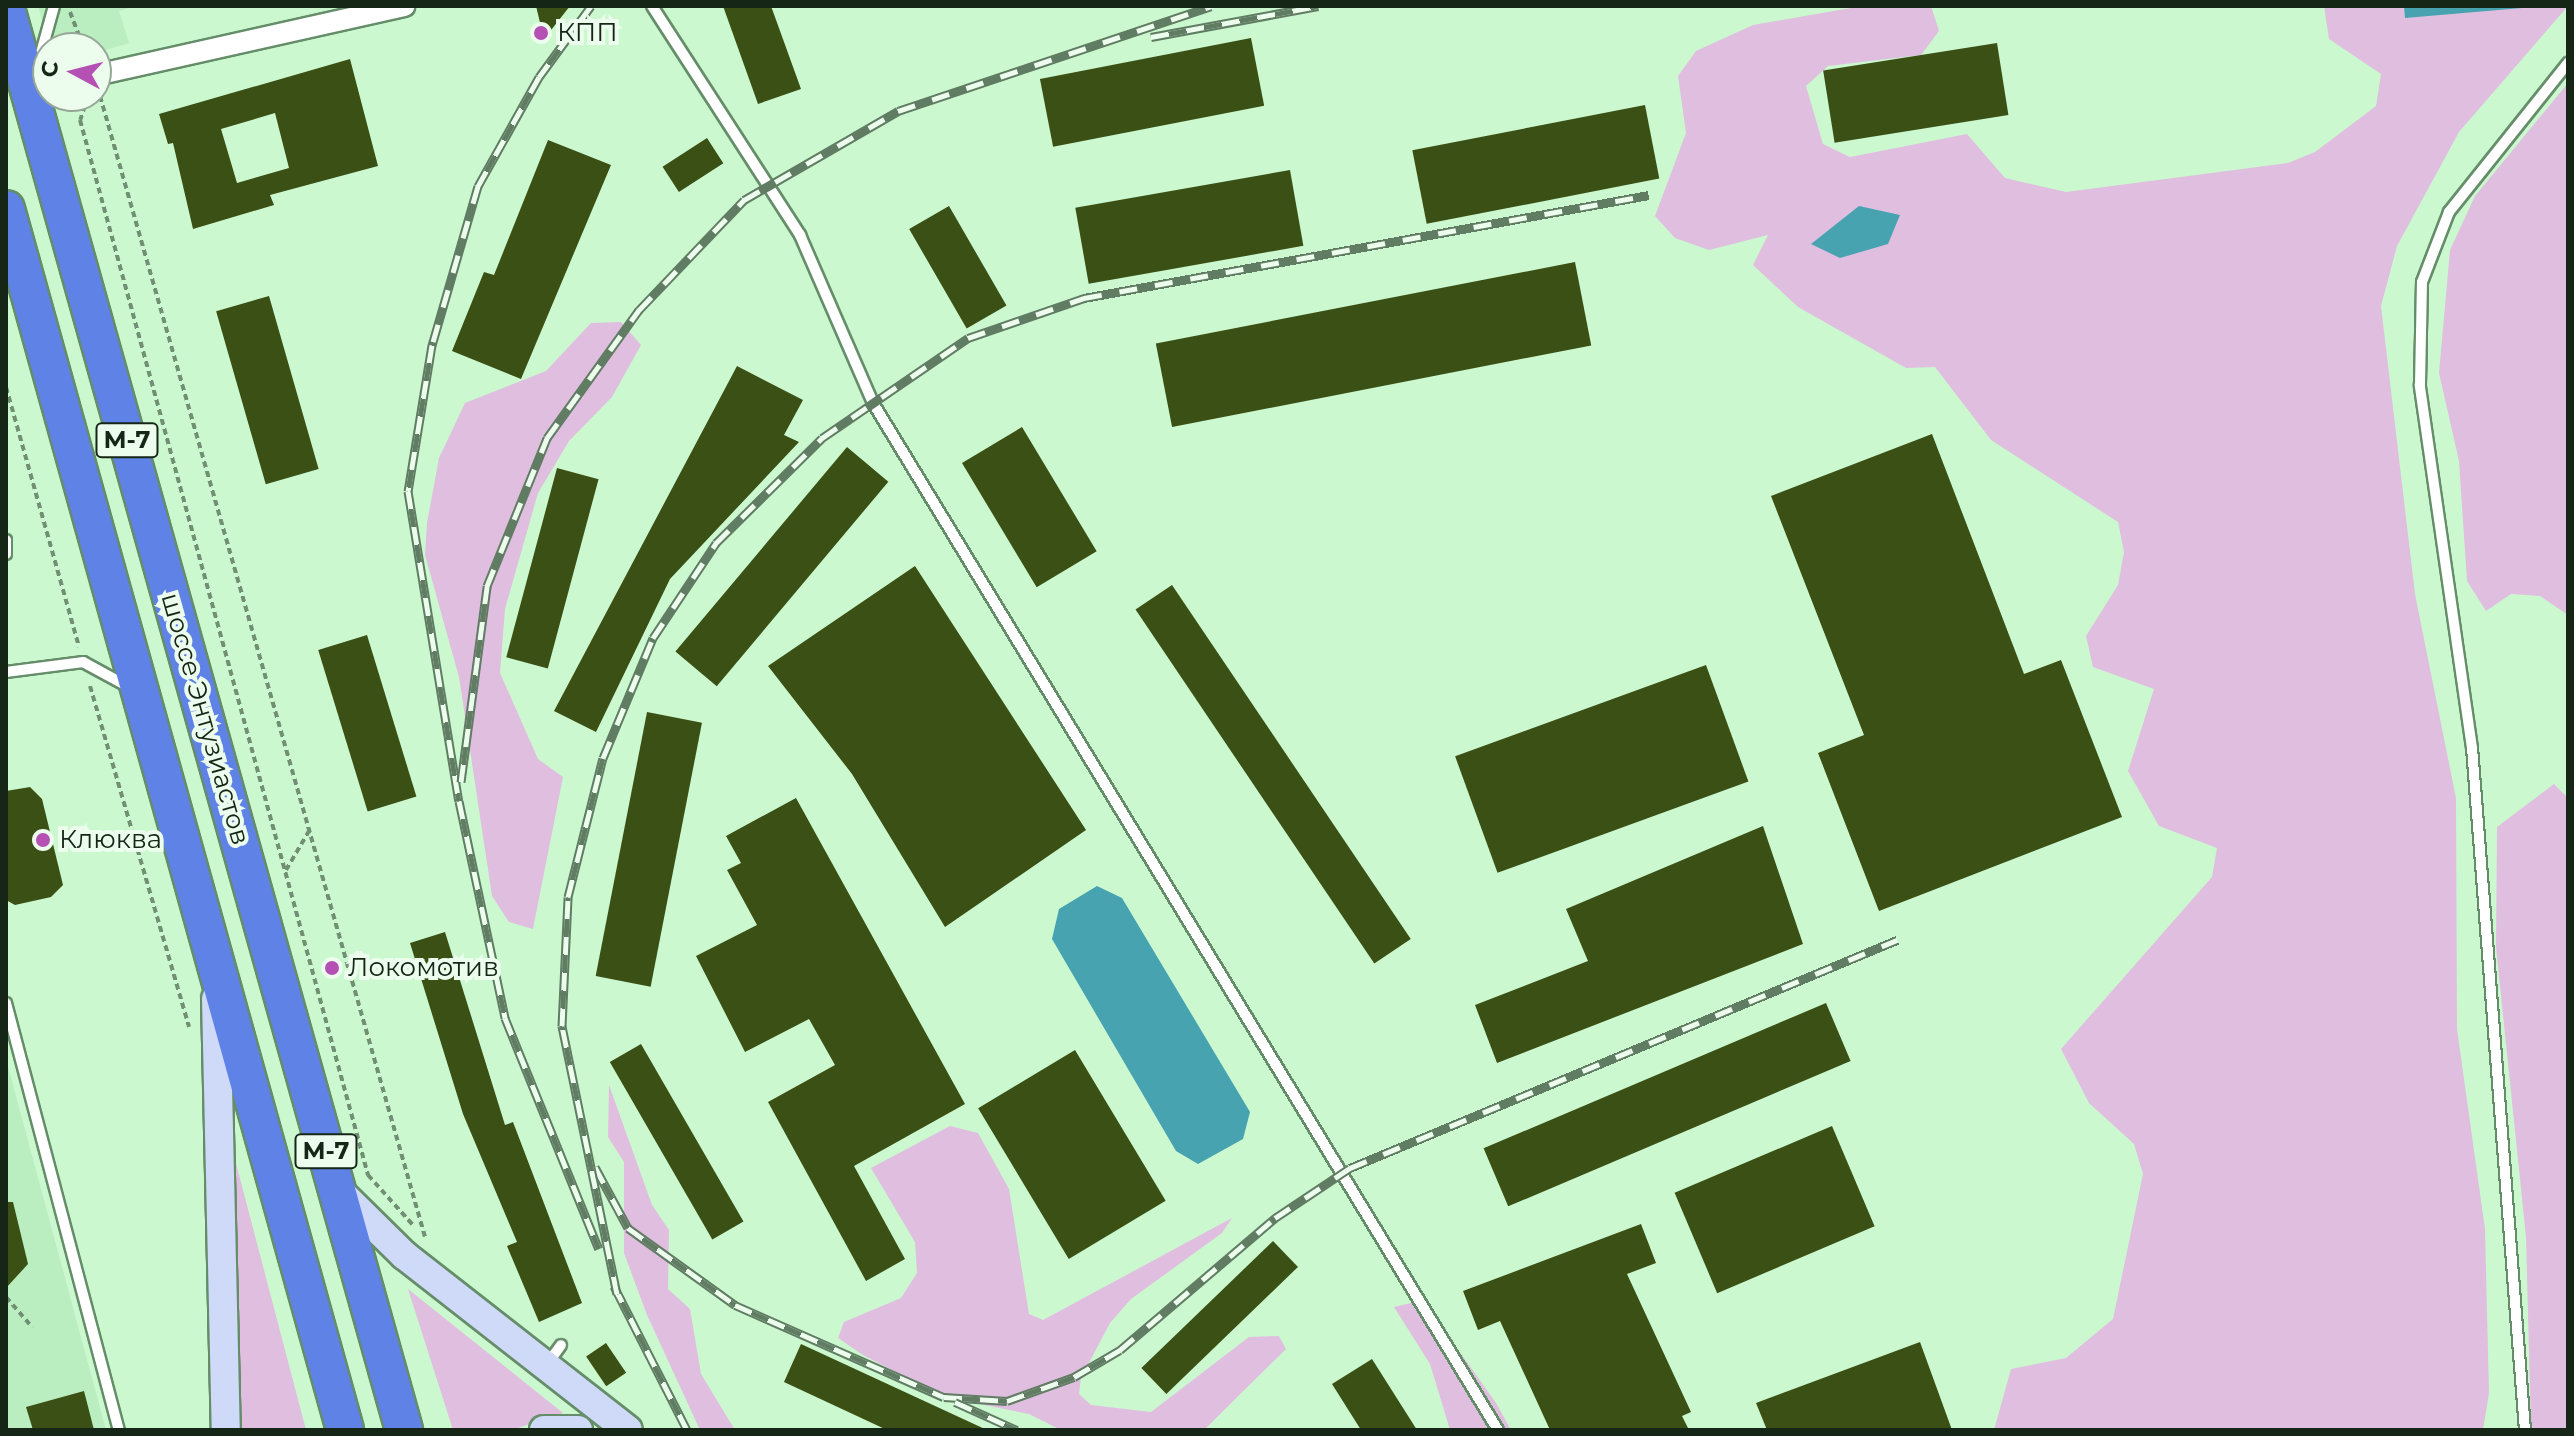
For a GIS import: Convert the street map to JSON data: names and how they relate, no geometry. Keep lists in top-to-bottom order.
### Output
{
  "streets": {
    "highway": ["М-7", "шоссе Энтузиастов"]
  },
  "places": ["КПП", "Клюква", "Локомотив"],
  "north": "left"
}
